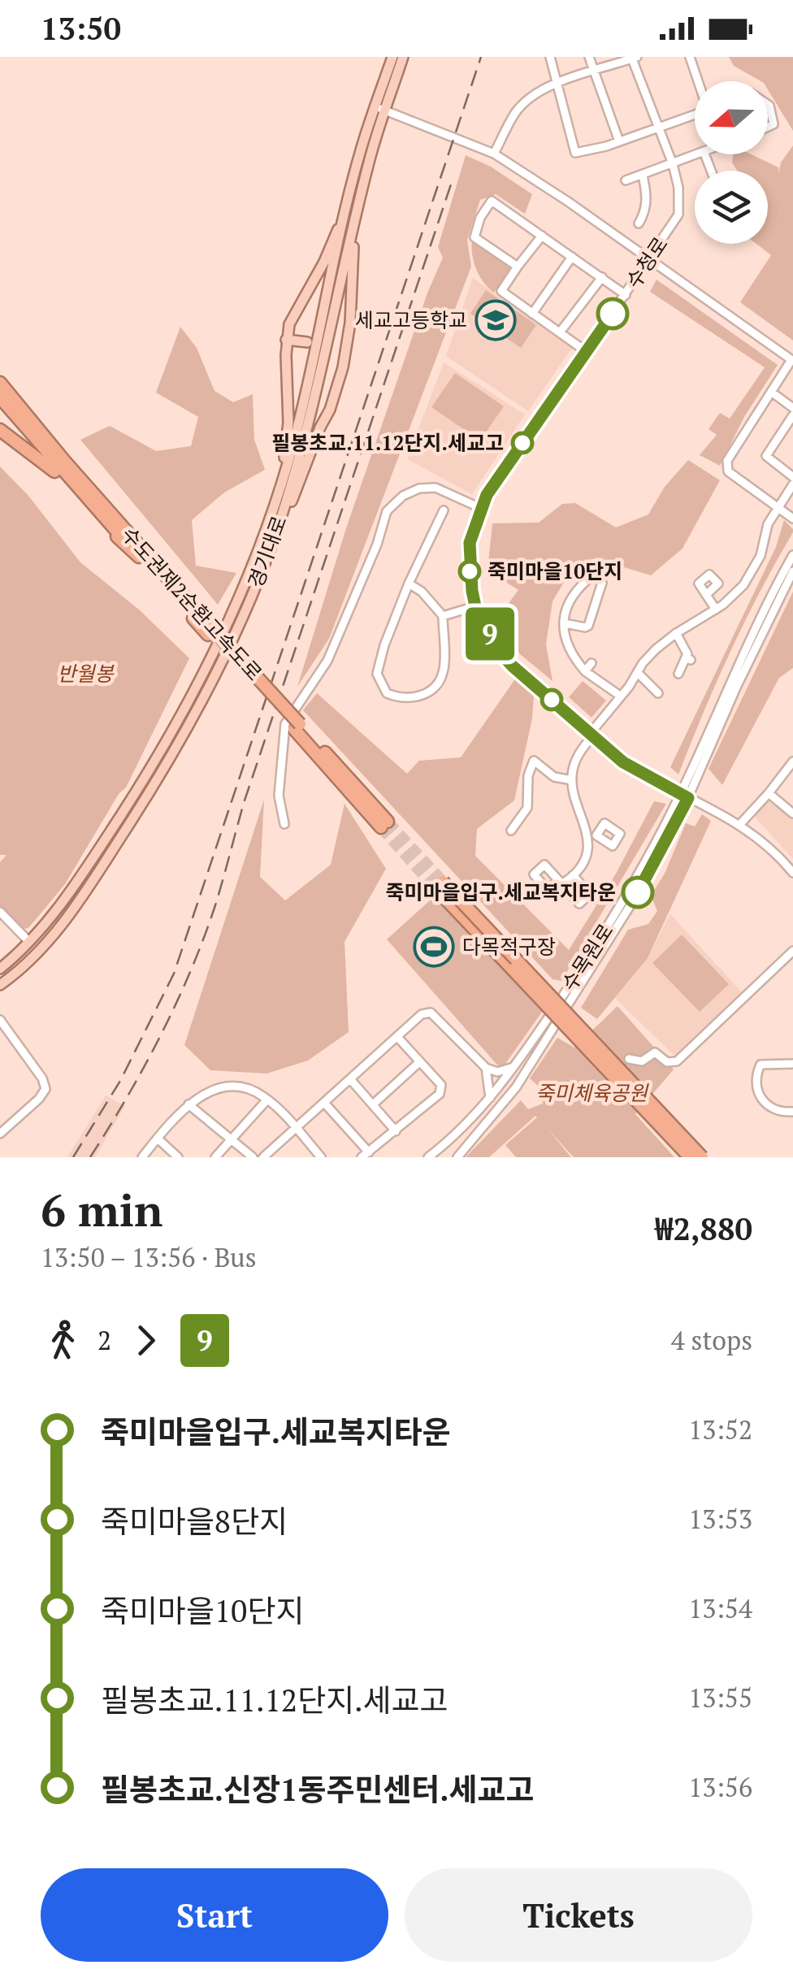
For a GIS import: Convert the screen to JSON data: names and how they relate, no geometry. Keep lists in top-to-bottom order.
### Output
{
  "streets": {
    "highway": ["수도권제2순환고속도로"],
    "main road": ["경기대로"],
    "street": ["수청로", "수목원로"]
  },
  "parks": ["반월봉", "죽미체육공원"],
  "places": {
    "school or university": ["세교고등학교"],
    "other": ["필봉초교.11.12단지.세교고", "죽미마을10단지", "죽미마을입구.세교복지타운"],
    "sports": ["다목적구장"]
  },
  "lines": ["bus line 9"],
  "north": "left",
  "page": {
    "status": "13:50",
    "on_map": "9",
    "heading": ["6 min", "13:50 – 13:56 · Bus", "₩2,880"],
    "legs": ["2", "9", "4 stops"],
    "list": [
      {
        "name": "죽미마을입구.세교복지타운",
        "value": "13:52"
      },
      {
        "name": "죽미마을8단지",
        "value": "13:53"
      },
      {
        "name": "죽미마을10단지",
        "value": "13:54"
      },
      {
        "name": "필봉초교.11.12단지.세교고",
        "value": "13:55"
      },
      {
        "name": "필봉초교.신장1동주민센터.세교고",
        "value": "13:56"
      }
    ],
    "buttons": ["Start", "Tickets"]
  }
}
